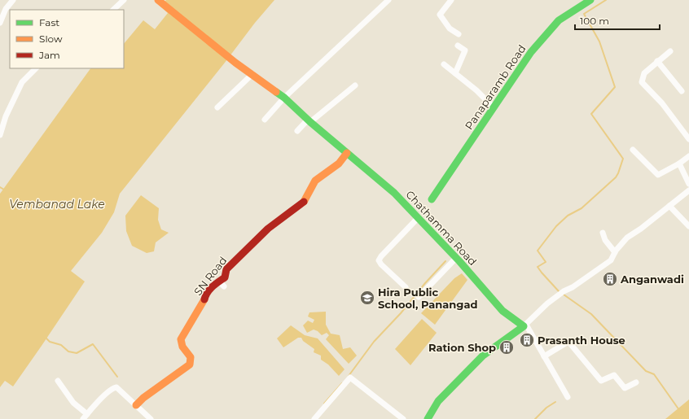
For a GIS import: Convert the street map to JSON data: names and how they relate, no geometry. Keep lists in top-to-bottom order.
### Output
{
  "streets": {
    "street": ["Panaparamb Road", "Chathamma Road", "SN Road"]
  },
  "crossings": [
    ["Chathamma Road", "SN Road"]
  ],
  "water": ["Vembanad Lake"],
  "places": {
    "building": ["Anganwadi", "Prasanth House", "Ration Shop"],
    "school or university": ["Hira Public School, Panangad"]
  },
  "legend": ["Fast", "Slow", "Jam"],
  "scale_bar": "100 m"
}
